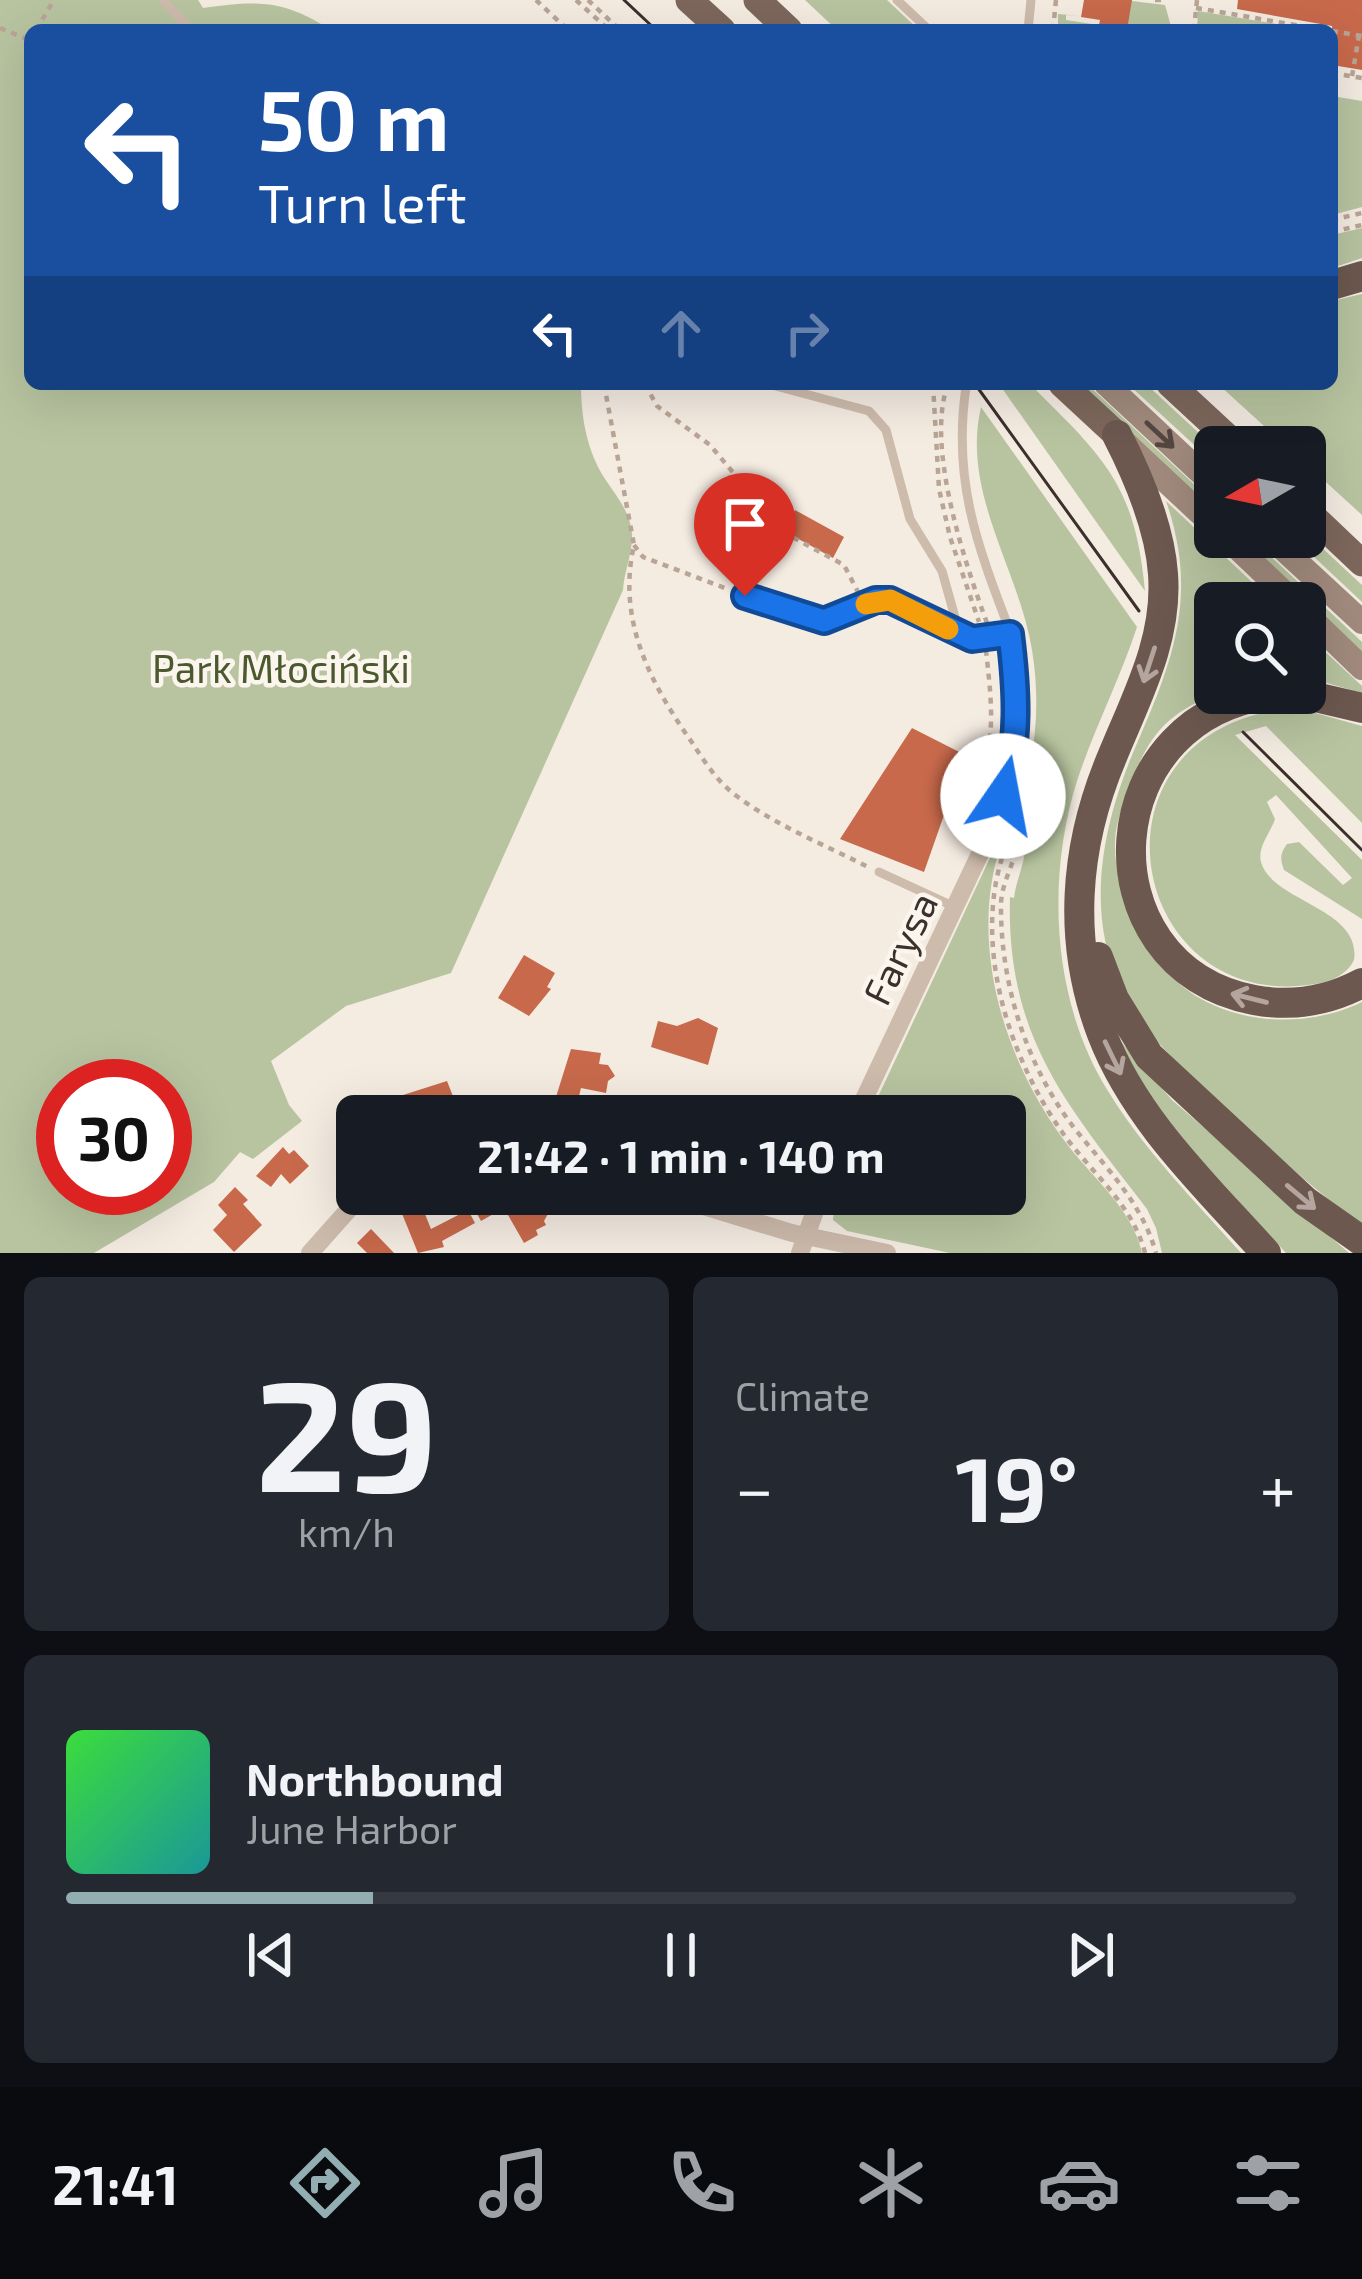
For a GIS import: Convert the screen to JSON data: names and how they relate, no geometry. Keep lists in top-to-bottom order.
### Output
{
  "streets": {
    "street": ["Farysa"]
  },
  "parks": ["Park Młociński"],
  "north": "left",
  "page": {
    "turn": ["50 m", "Turn left"],
    "limit": "30",
    "trip": "21:42 · 1 min · 140 m",
    "tile": [
      ["29", "km/h"],
      "Climate"
    ],
    "heat": ["−", "19°", "+"],
    "song": ["Northbound", "June Harbor"],
    "tabs": "21:41"
  }
}
